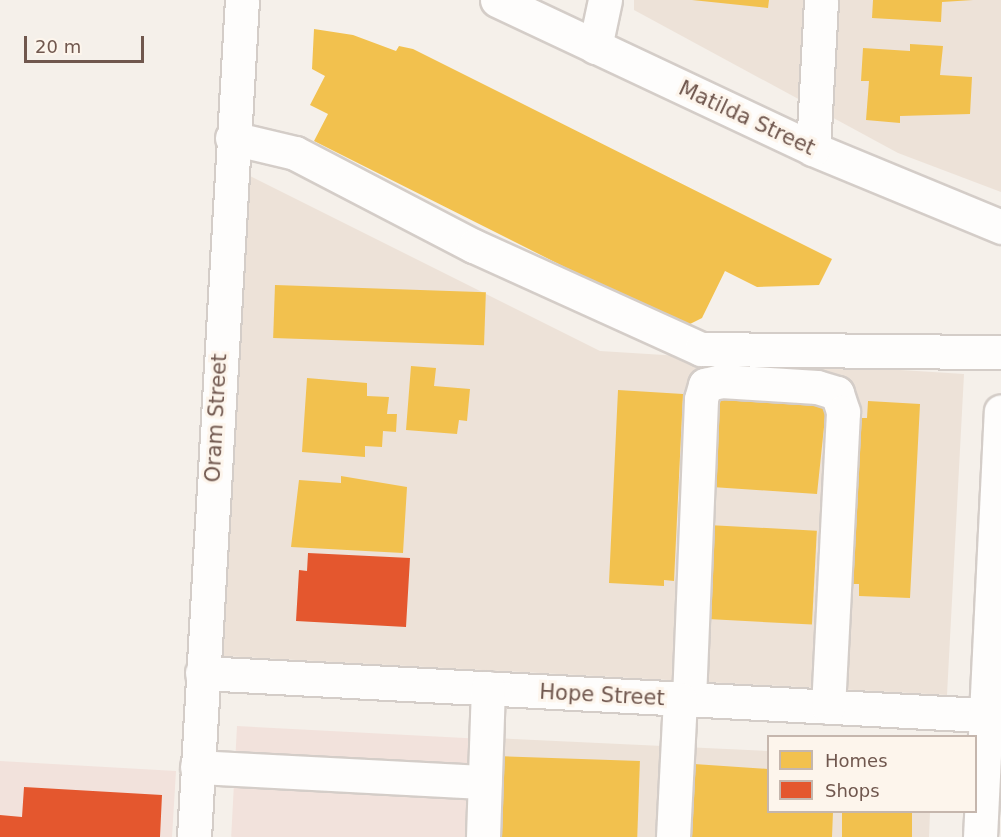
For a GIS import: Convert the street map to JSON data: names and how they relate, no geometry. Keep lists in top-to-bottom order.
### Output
{
  "streets": {
    "street": ["Matilda Street", "Oram Street", "Hope Street"]
  },
  "crossings": [
    ["Oram Street", "Hope Street"]
  ],
  "legend": ["Homes", "Shops"],
  "scale_bar": "20 m"
}
